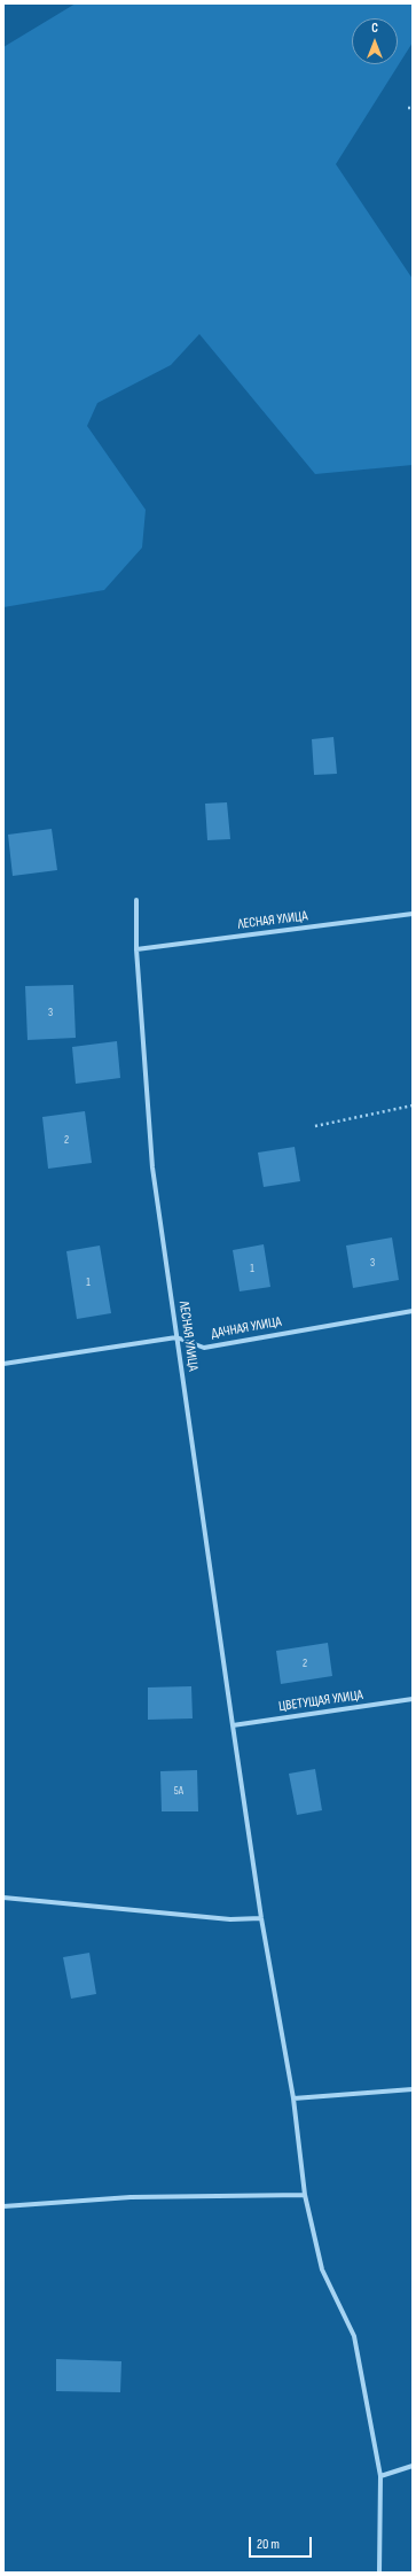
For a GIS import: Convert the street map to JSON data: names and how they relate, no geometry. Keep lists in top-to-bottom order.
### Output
{
  "streets": {
    "street": ["ЛЕСНАЯ УЛИЦА", "ДАЧНАЯ УЛИЦА", "ЦВЕТУЩАЯ УЛИЦА"]
  },
  "crossings": [
    ["ЛЕСНАЯ УЛИЦА", "ДАЧНАЯ УЛИЦА"],
    ["ЛЕСНАЯ УЛИЦА", "ЦВЕТУЩАЯ УЛИЦА"]
  ],
  "house_numbers": [
    "3",
    "2",
    "3",
    "1",
    "1",
    "2",
    "5А"
  ],
  "scale_bar": "20 m",
  "north": "top"
}
